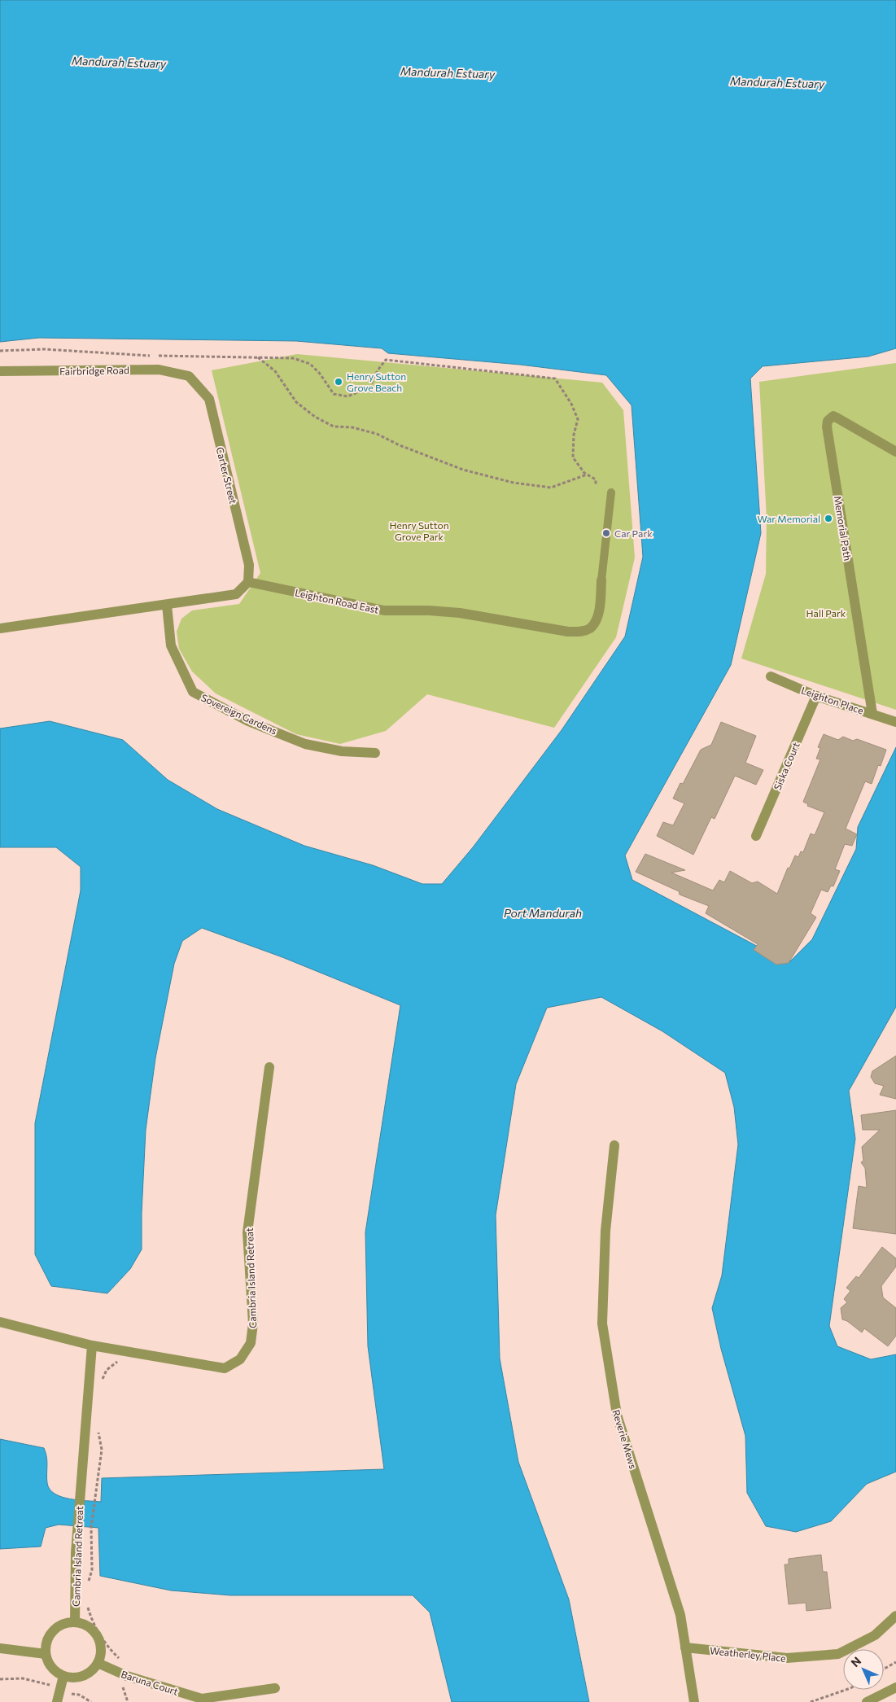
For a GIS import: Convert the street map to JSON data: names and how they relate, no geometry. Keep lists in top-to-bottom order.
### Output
{
  "streets": {
    "street": [
      "Fairbridge Road",
      "Carter Street",
      "Memorial Path",
      "Leighton Road East",
      "Leighton Place",
      "Sovereign Gardens",
      "Siska Court",
      "Cambria Island Retreat",
      "Reverie Mews",
      "Weatherley Place",
      "Baruna Court"
    ]
  },
  "crossings": [
    ["Fairbridge Road", "Carter Street"],
    ["Carter Street", "Leighton Road East"],
    ["Memorial Path", "Leighton Place"],
    ["Leighton Place", "Siska Court"],
    ["Cambria Island Retreat", "Baruna Court"],
    ["Reverie Mews", "Weatherley Place"]
  ],
  "water": ["Mandurah Estuary", "Port Mandurah"],
  "parks": ["Henry Sutton Grove Park", "Hall Park"],
  "places": ["Henry Sutton Grove Beach", "War Memorial", "Car Park"],
  "north": "top left"
}
